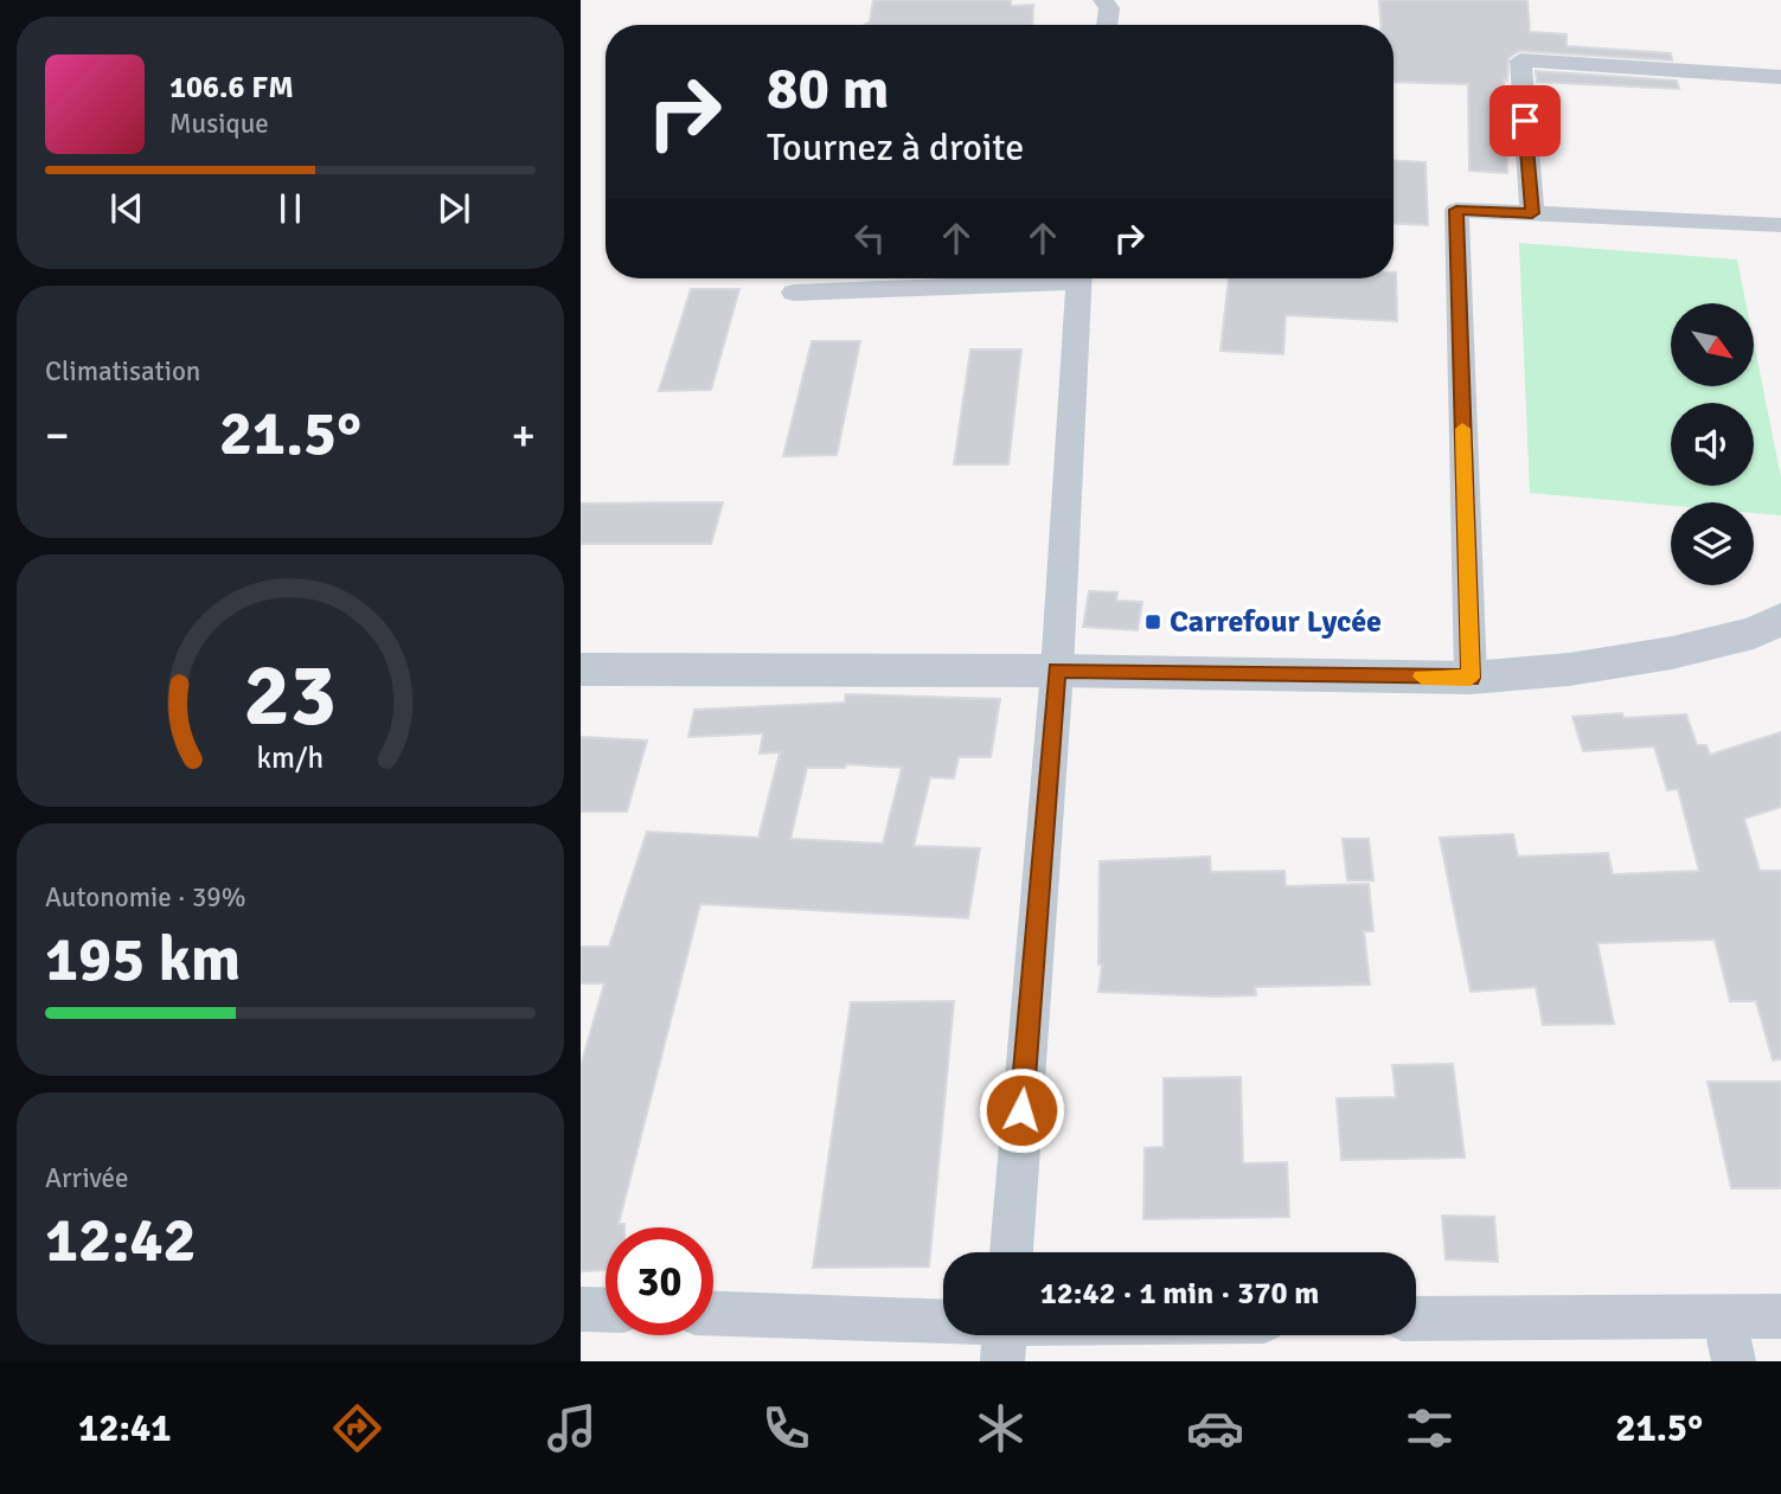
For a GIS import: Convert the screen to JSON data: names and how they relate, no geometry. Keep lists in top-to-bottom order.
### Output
{
  "places": {
    "transit": ["Carrefour Lycée"]
  },
  "north": "bottom right",
  "page": {
    "turn": ["80 m", "Tournez à droite"],
    "song": ["106.6 FM", "Musique"],
    "tile": [
      "Climatisation",
      ["Autonomie · 39%", "195 km"],
      ["Arrivée", "12:42"]
    ],
    "heat": ["−", "21.5°", "+"],
    "limit": "30",
    "trip": "12:42 · 1 min · 370 m",
    "tabs": ["12:41", "21.5°"],
    "gauge": ["23", "km/h"]
  }
}
